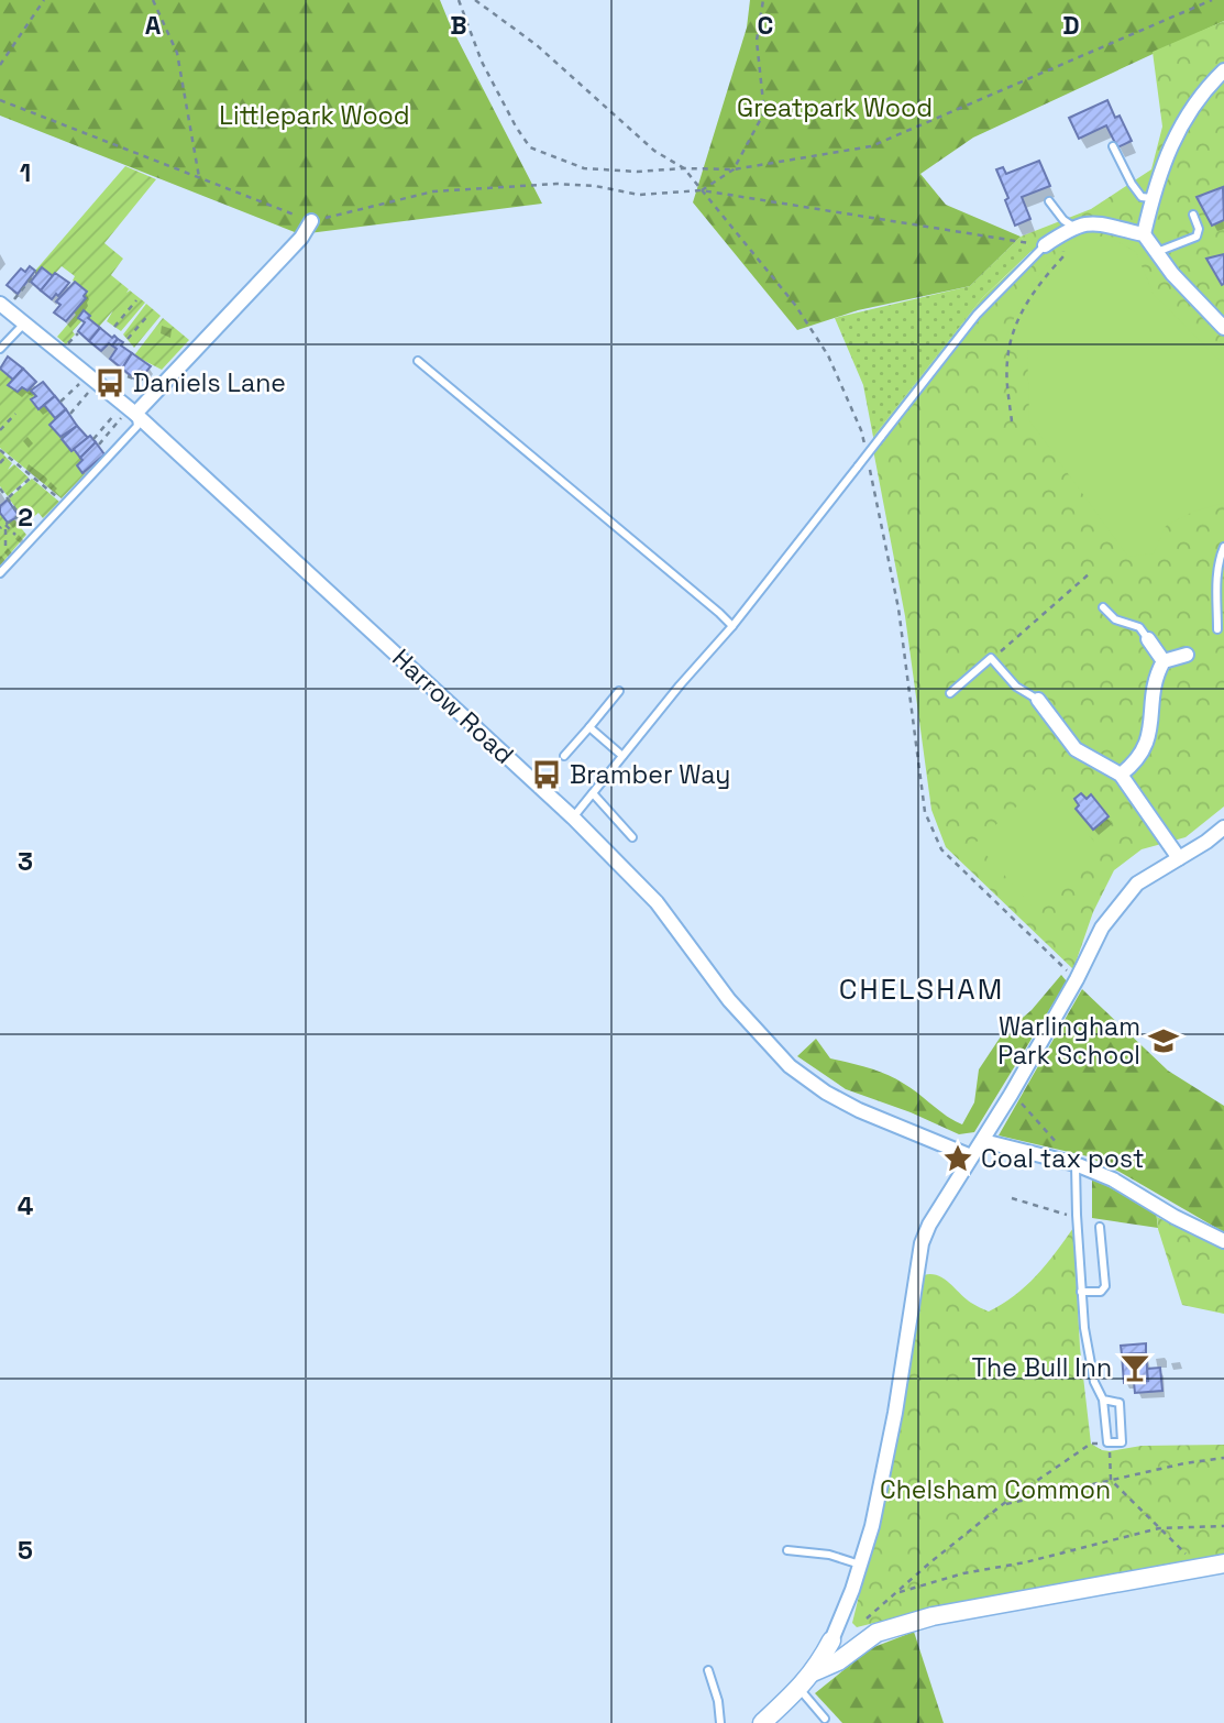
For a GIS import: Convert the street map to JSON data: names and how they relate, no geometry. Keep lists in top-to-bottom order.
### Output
{
  "streets": {
    "street": ["Harrow Road"]
  },
  "districts": ["CHELSHAM"],
  "parks": ["Greatpark Wood", "Littlepark Wood", "Chelsham Common"],
  "places": {
    "bus stop": ["Daniels Lane", "Bramber Way"],
    "school or university": ["Warlingham Park School"],
    "place": ["Coal tax post"],
    "bar": ["The Bull Inn"]
  },
  "grid": {
    "columns": [
      "A",
      "B",
      "C",
      "D"
    ],
    "rows": [
      "1",
      "2",
      "3",
      "4",
      "5"
    ]
  }
}
